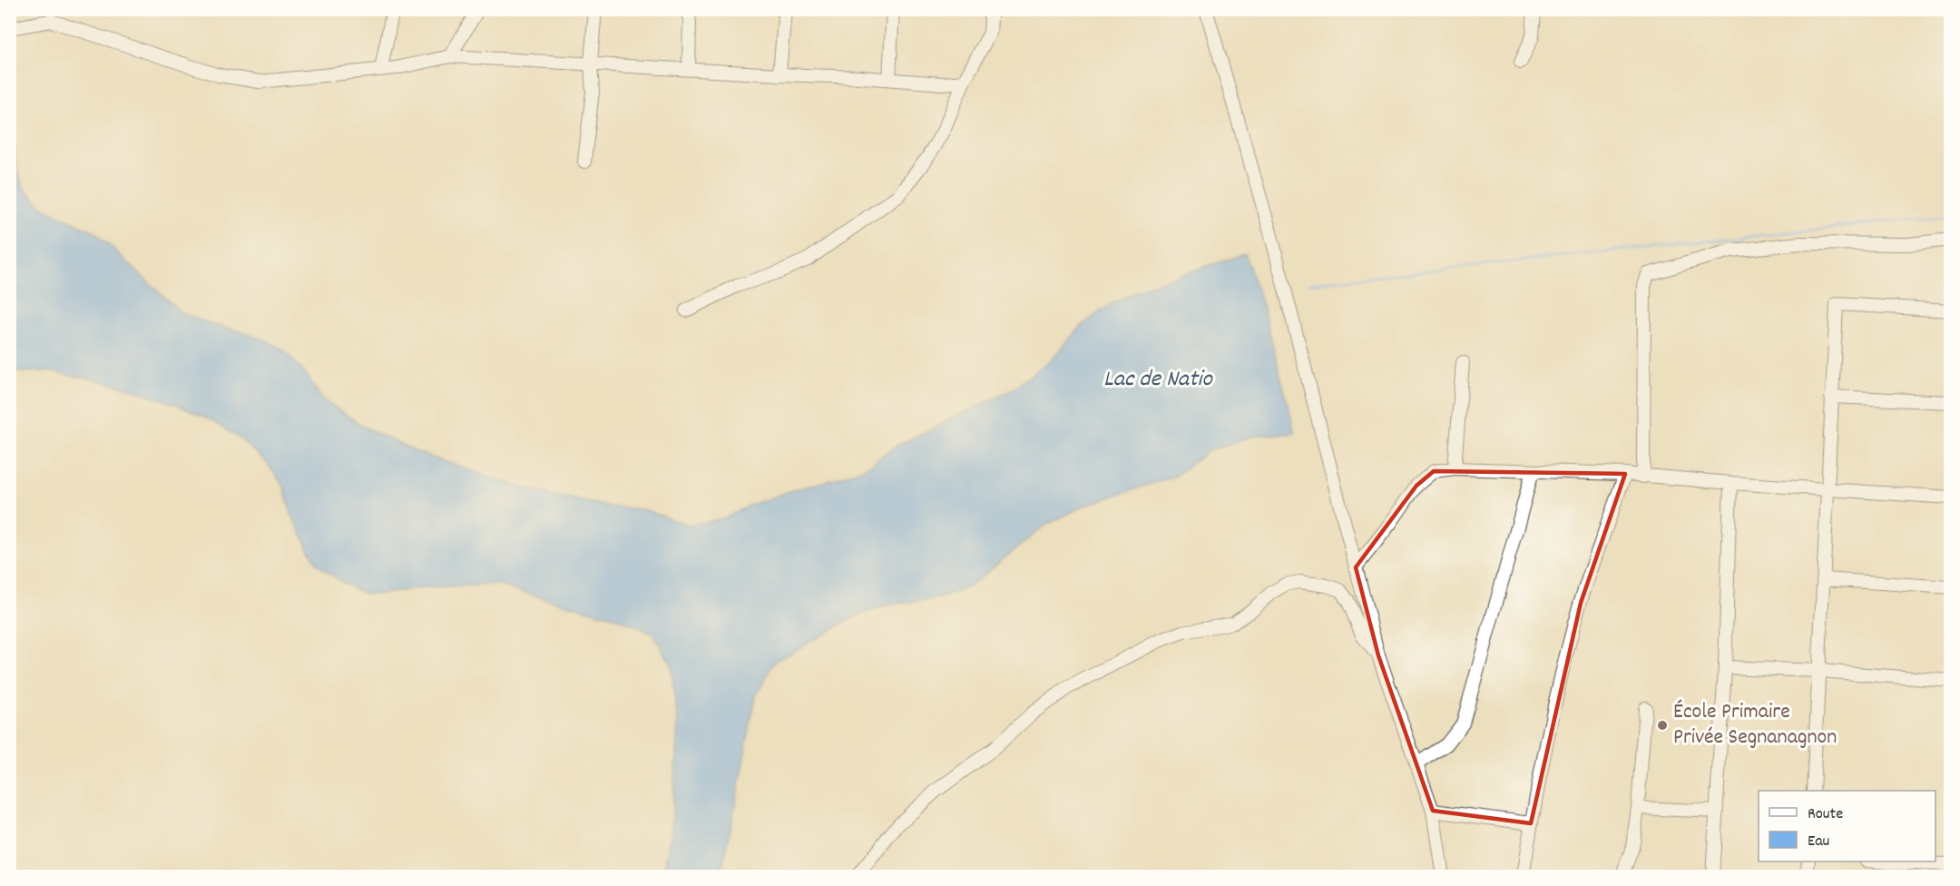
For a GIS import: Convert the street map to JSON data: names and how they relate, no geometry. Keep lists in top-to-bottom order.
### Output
{
  "water": ["Lac de Natio"],
  "places": ["École Primaire Privée Segnanagnon"],
  "legend": ["Route", "Eau"]
}
